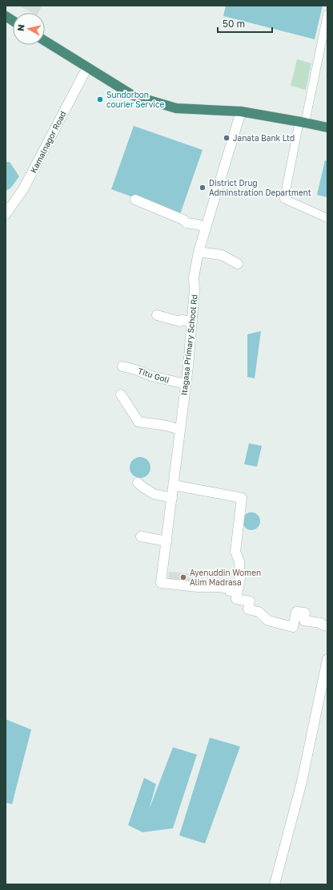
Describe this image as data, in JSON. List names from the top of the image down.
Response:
{
  "streets": {
    "street": ["Kamalnagor Road", "Itagasa Primary School Rd", "Titu Goli"]
  },
  "crossings": [
    ["Itagasa Primary School Rd", "Titu Goli"]
  ],
  "places": [
    "Sundorbon courier Service",
    "Janata Bank Ltd",
    "District Drug Adminstration Department",
    "Ayenuddin Women Alim Madrasa"
  ],
  "scale_bar": "50 m",
  "north": "left"
}
